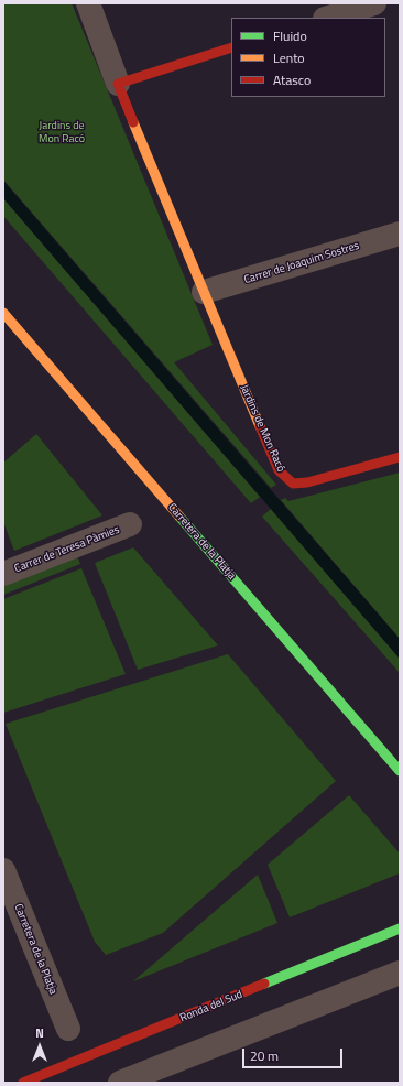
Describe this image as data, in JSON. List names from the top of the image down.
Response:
{
  "streets": {
    "street": [
      "Carrer de Joaquim Sostres",
      "Jardins de Mon Racó",
      "Carretera de la Platja",
      "Carrer de Teresa Pàmies",
      "Ronda del Sud"
    ]
  },
  "crossings": [
    ["Carrer de Joaquim Sostres", "Jardins de Mon Racó"]
  ],
  "parks": ["Jardins de Mon Racó"],
  "legend": ["Fluido", "Lento", "Atasco"],
  "scale_bar": "20 m",
  "north": "top"
}
